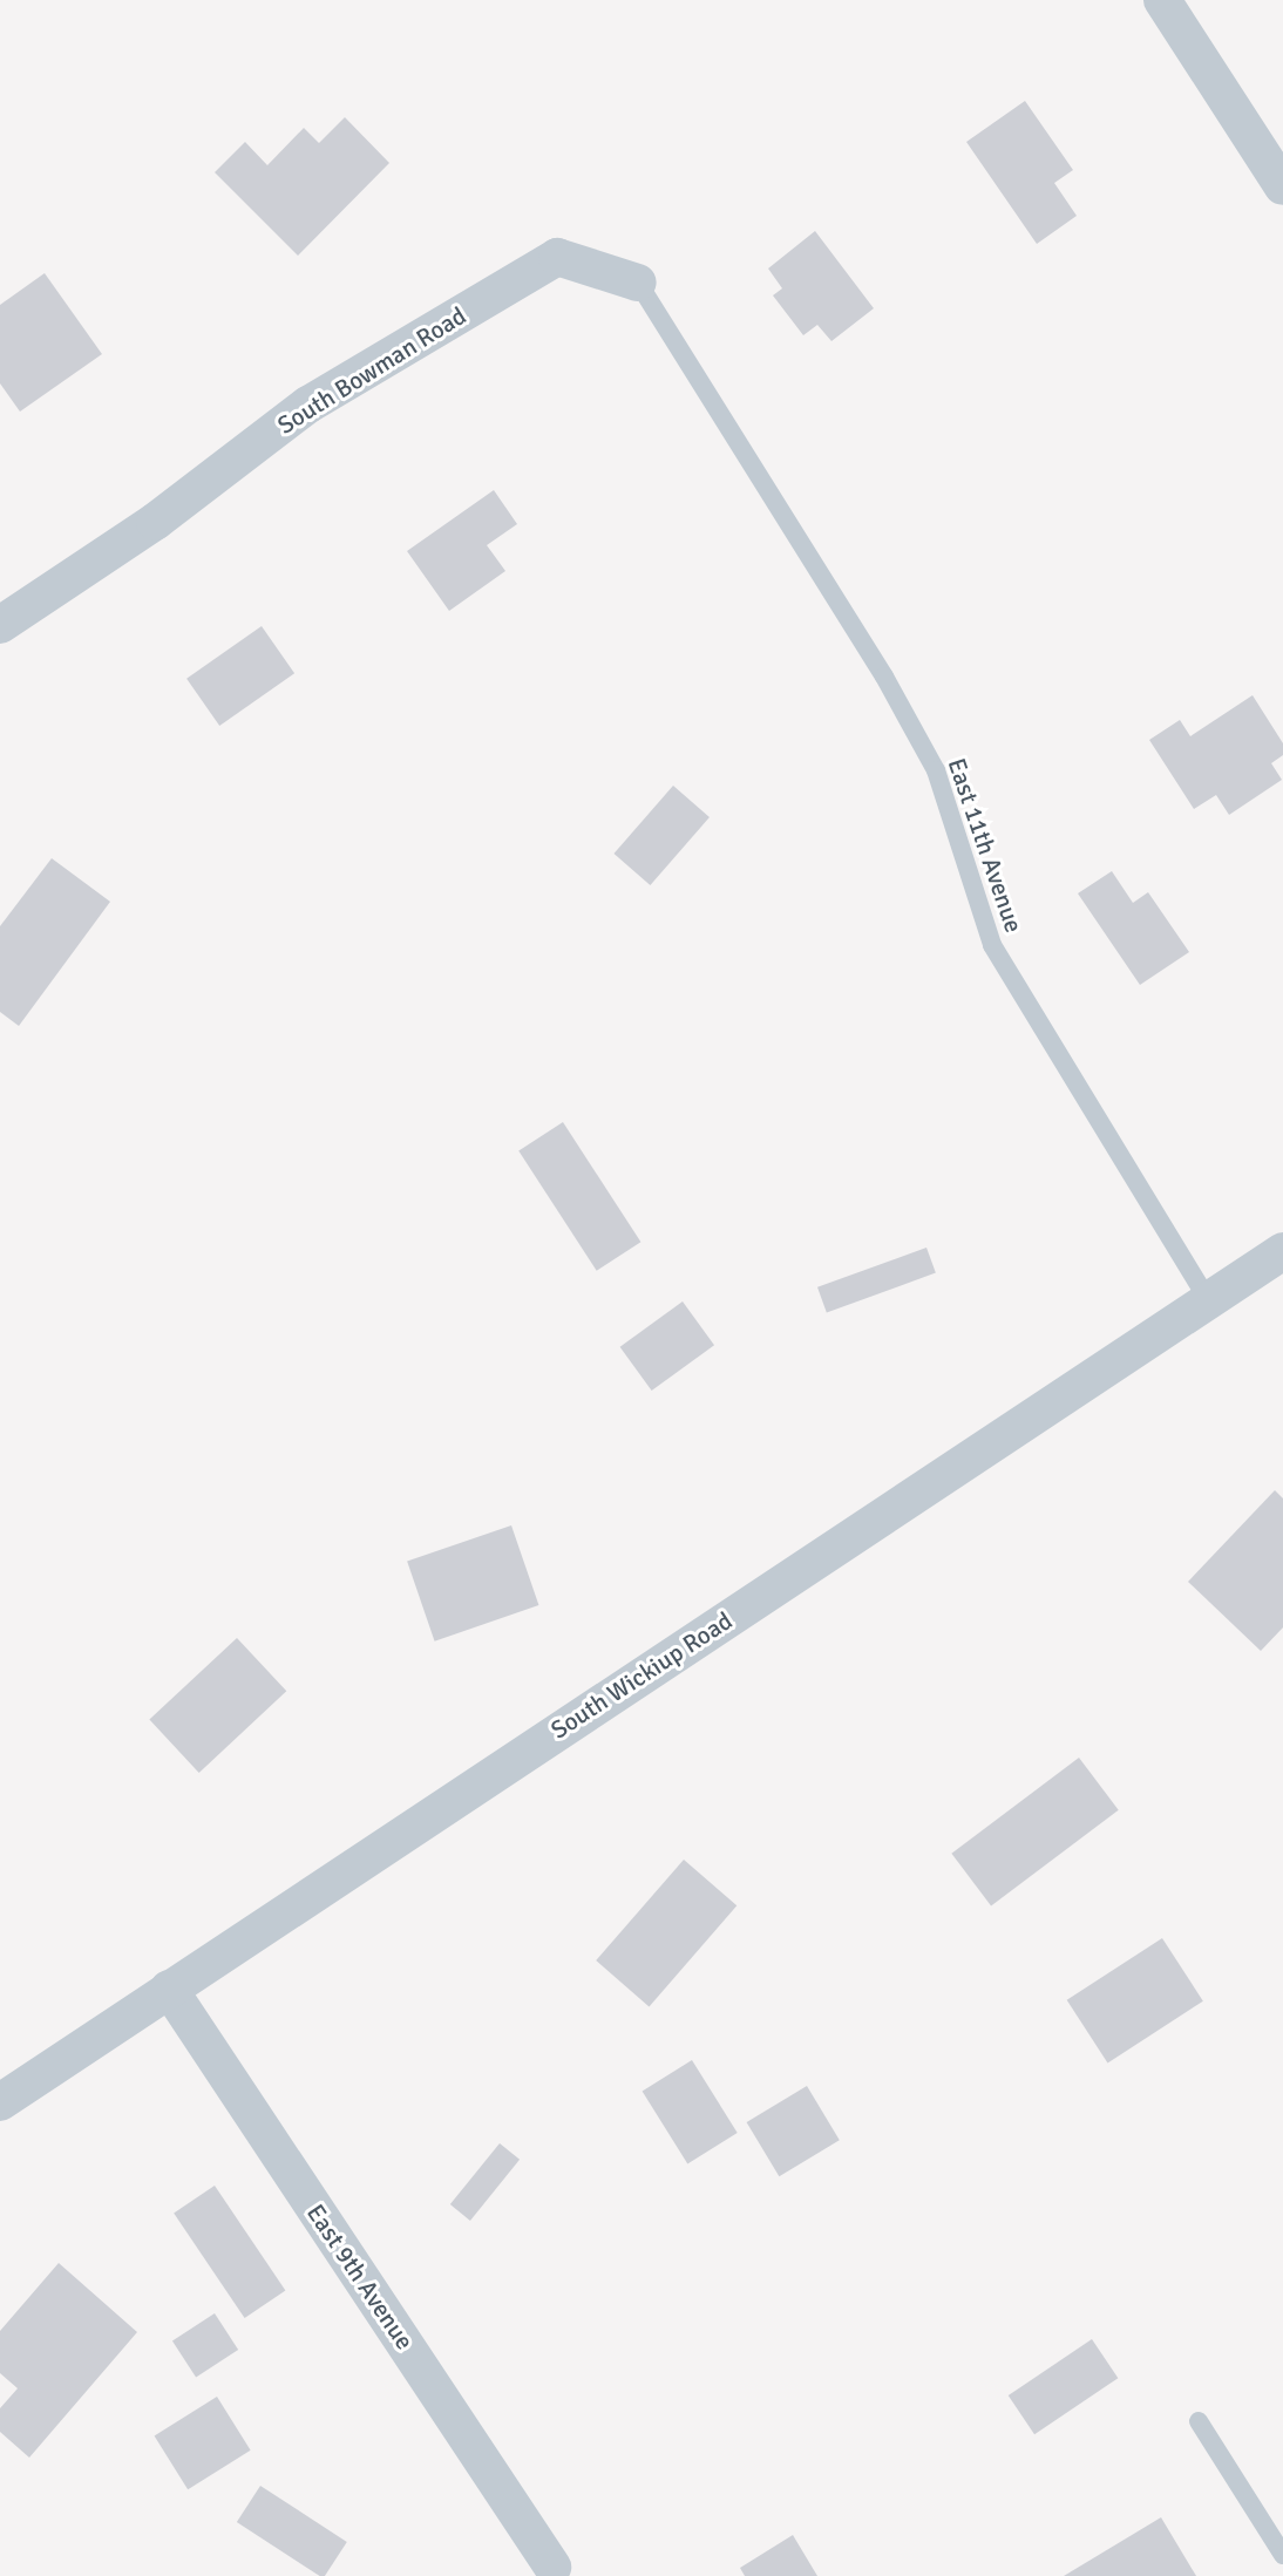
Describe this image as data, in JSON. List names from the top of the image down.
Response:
{
  "streets": {
    "street": ["South Bowman Road", "South Wickiup Road", "East 9th Avenue"],
    "lane": ["East 11th Avenue"]
  },
  "crossings": [
    ["South Bowman Road", "East 11th Avenue"],
    ["East 11th Avenue", "South Wickiup Road"],
    ["South Wickiup Road", "East 9th Avenue"]
  ]
}
